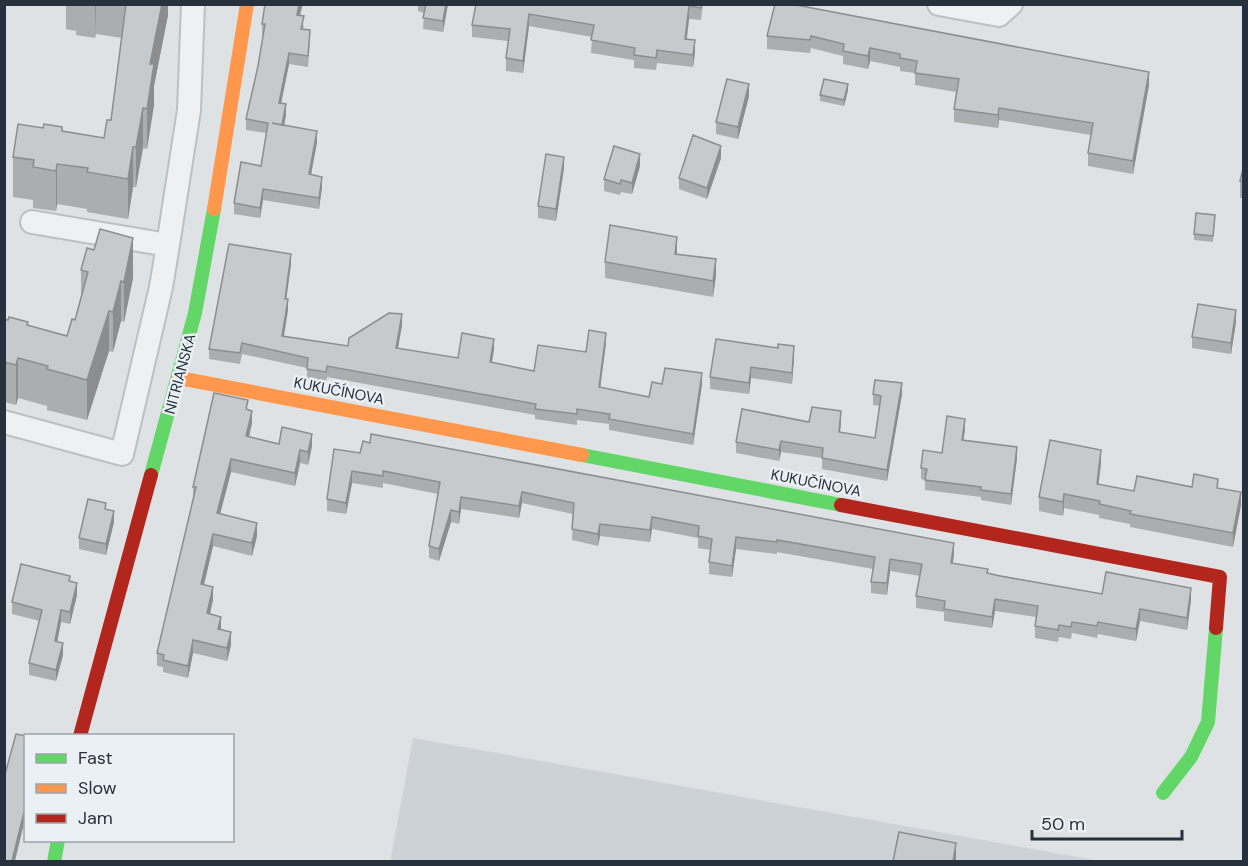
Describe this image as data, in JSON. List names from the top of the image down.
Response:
{
  "streets": {
    "street": ["NITRIANSKA", "KUKUČÍNOVA"]
  },
  "crossings": [
    ["NITRIANSKA", "KUKUČÍNOVA"]
  ],
  "legend": ["Fast", "Slow", "Jam"],
  "scale_bar": "50 m"
}
